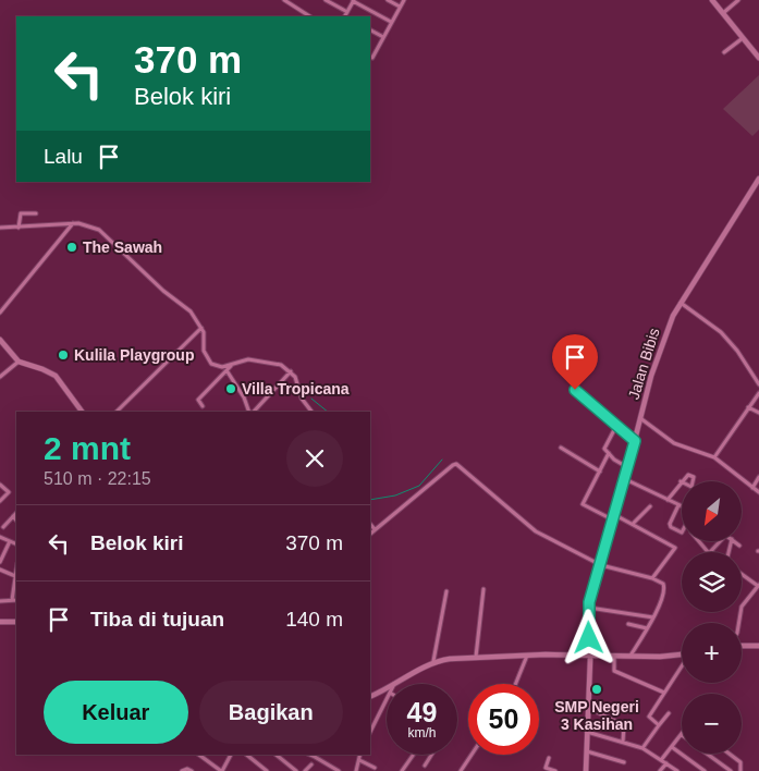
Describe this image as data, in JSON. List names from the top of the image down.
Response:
{
  "streets": {
    "main road": ["Jalan Bibis"]
  },
  "places": [
    "The Sawah",
    "Kulila Playgroup",
    "Villa Tropicana",
    "SMP Negeri 3 Kasihan"
  ],
  "north": "bottom left",
  "page": {
    "turn": ["370 m", "Belok kiri"],
    "then": "Lalu",
    "heading": ["2 mnt", "510 m · 22:15"],
    "map_buttons": ["+", "−"],
    "list": [
      {
        "name": "Belok kiri",
        "value": "370 m"
      },
      {
        "name": "Tiba di tujuan",
        "value": "140 m"
      }
    ],
    "buttons": ["Keluar", "Bagikan"],
    "speed": "49 km/h",
    "limit": "50"
  }
}
